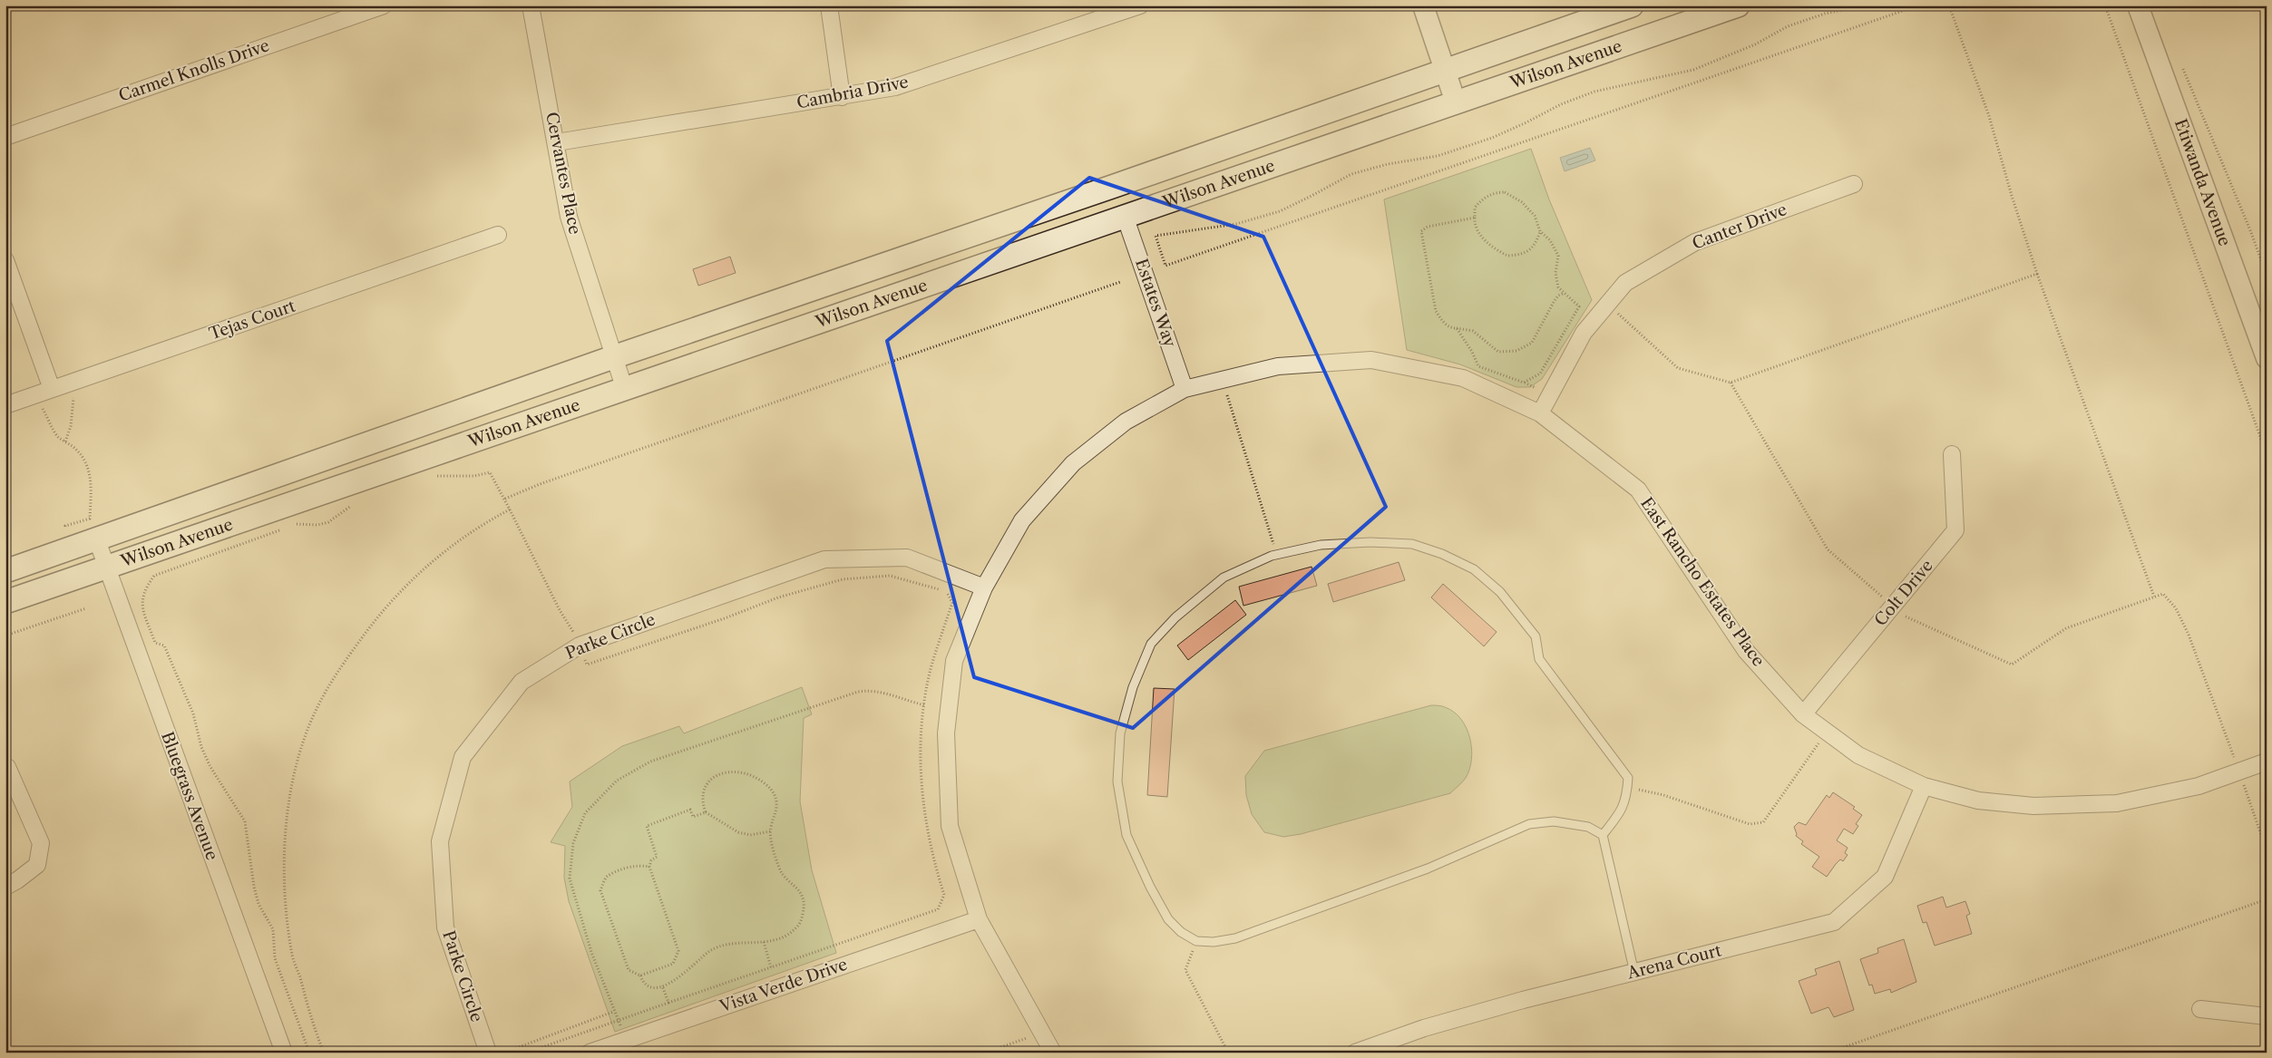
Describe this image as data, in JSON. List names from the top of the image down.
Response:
{
  "streets": {
    "main road": ["Wilson Avenue"],
    "street": [
      "Carmel Knolls Drive",
      "Cambria Drive",
      "Cervantes Place",
      "Etiwanda Avenue",
      "Canter Drive",
      "Estates Way",
      "Tejas Court",
      "East Rancho Estates Place",
      "Colt Drive",
      "Parke Circle",
      "Bluegrass Avenue",
      "Arena Court",
      "Vista Verde Drive"
    ]
  },
  "crossings": [
    ["Wilson Avenue", "Cervantes Place"],
    ["Wilson Avenue", "Estates Way"],
    ["Wilson Avenue", "Bluegrass Avenue"],
    ["Cambria Drive", "Cervantes Place"],
    ["Canter Drive", "East Rancho Estates Place"],
    ["Estates Way", "East Rancho Estates Place"],
    ["East Rancho Estates Place", "Colt Drive"],
    ["East Rancho Estates Place", "Parke Circle"],
    ["East Rancho Estates Place", "Arena Court"],
    ["East Rancho Estates Place", "Vista Verde Drive"]
  ]
}
